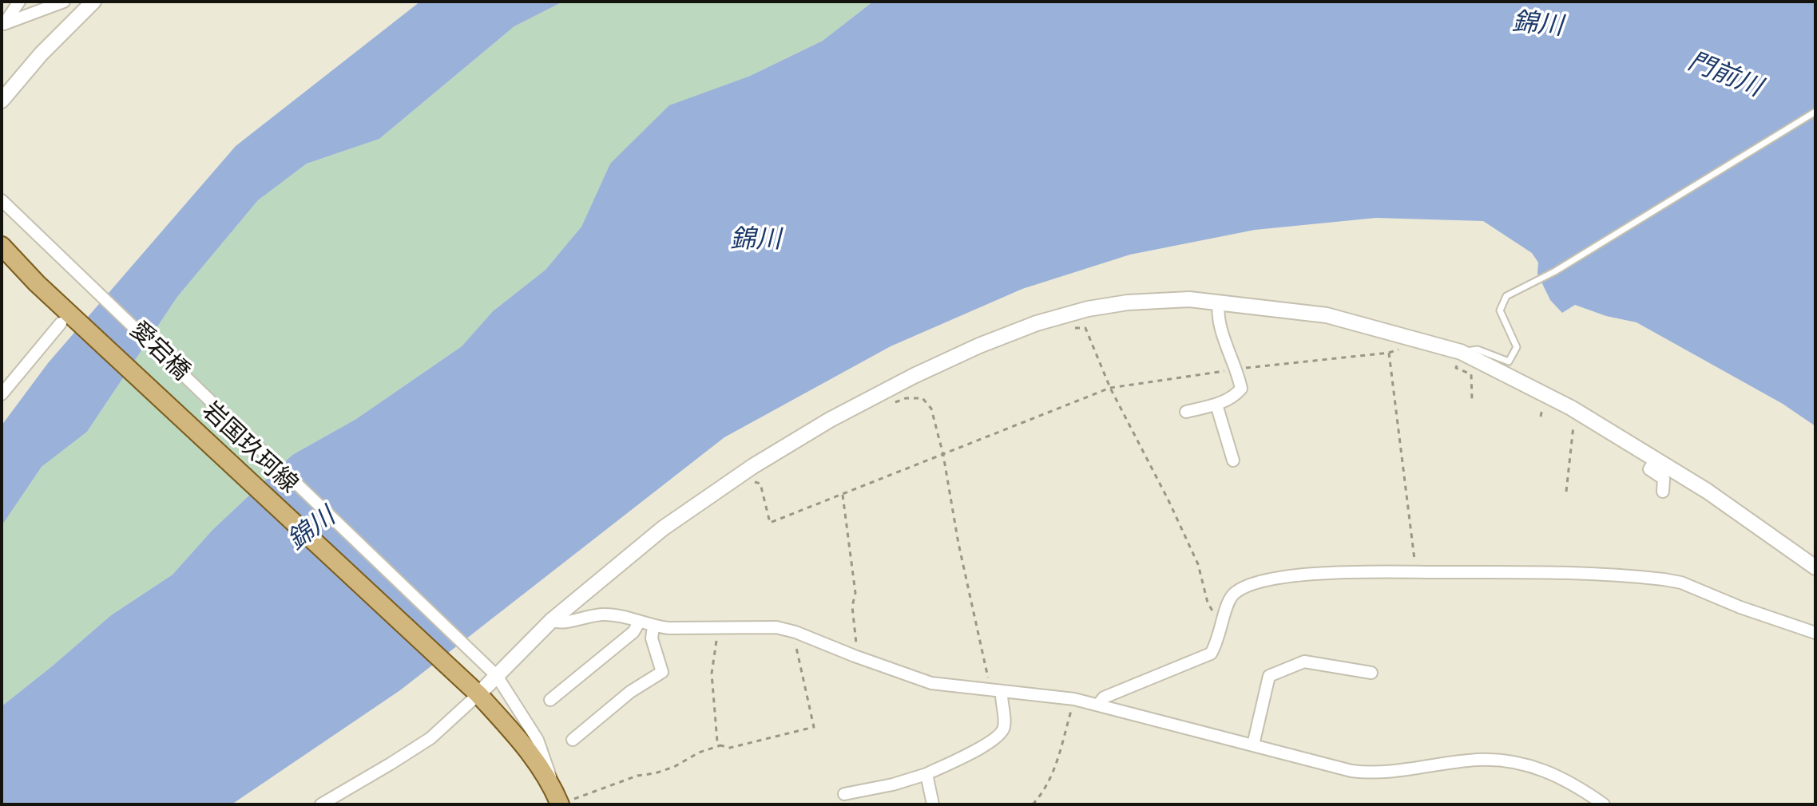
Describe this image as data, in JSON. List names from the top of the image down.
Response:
{
  "streets": {
    "main road": ["岩国玖珂線"],
    "street": ["愛宕橋"]
  },
  "crossings": [
    ["愛宕橋", "岩国玖珂線"]
  ],
  "water": ["錦川", "門前川"]
}
